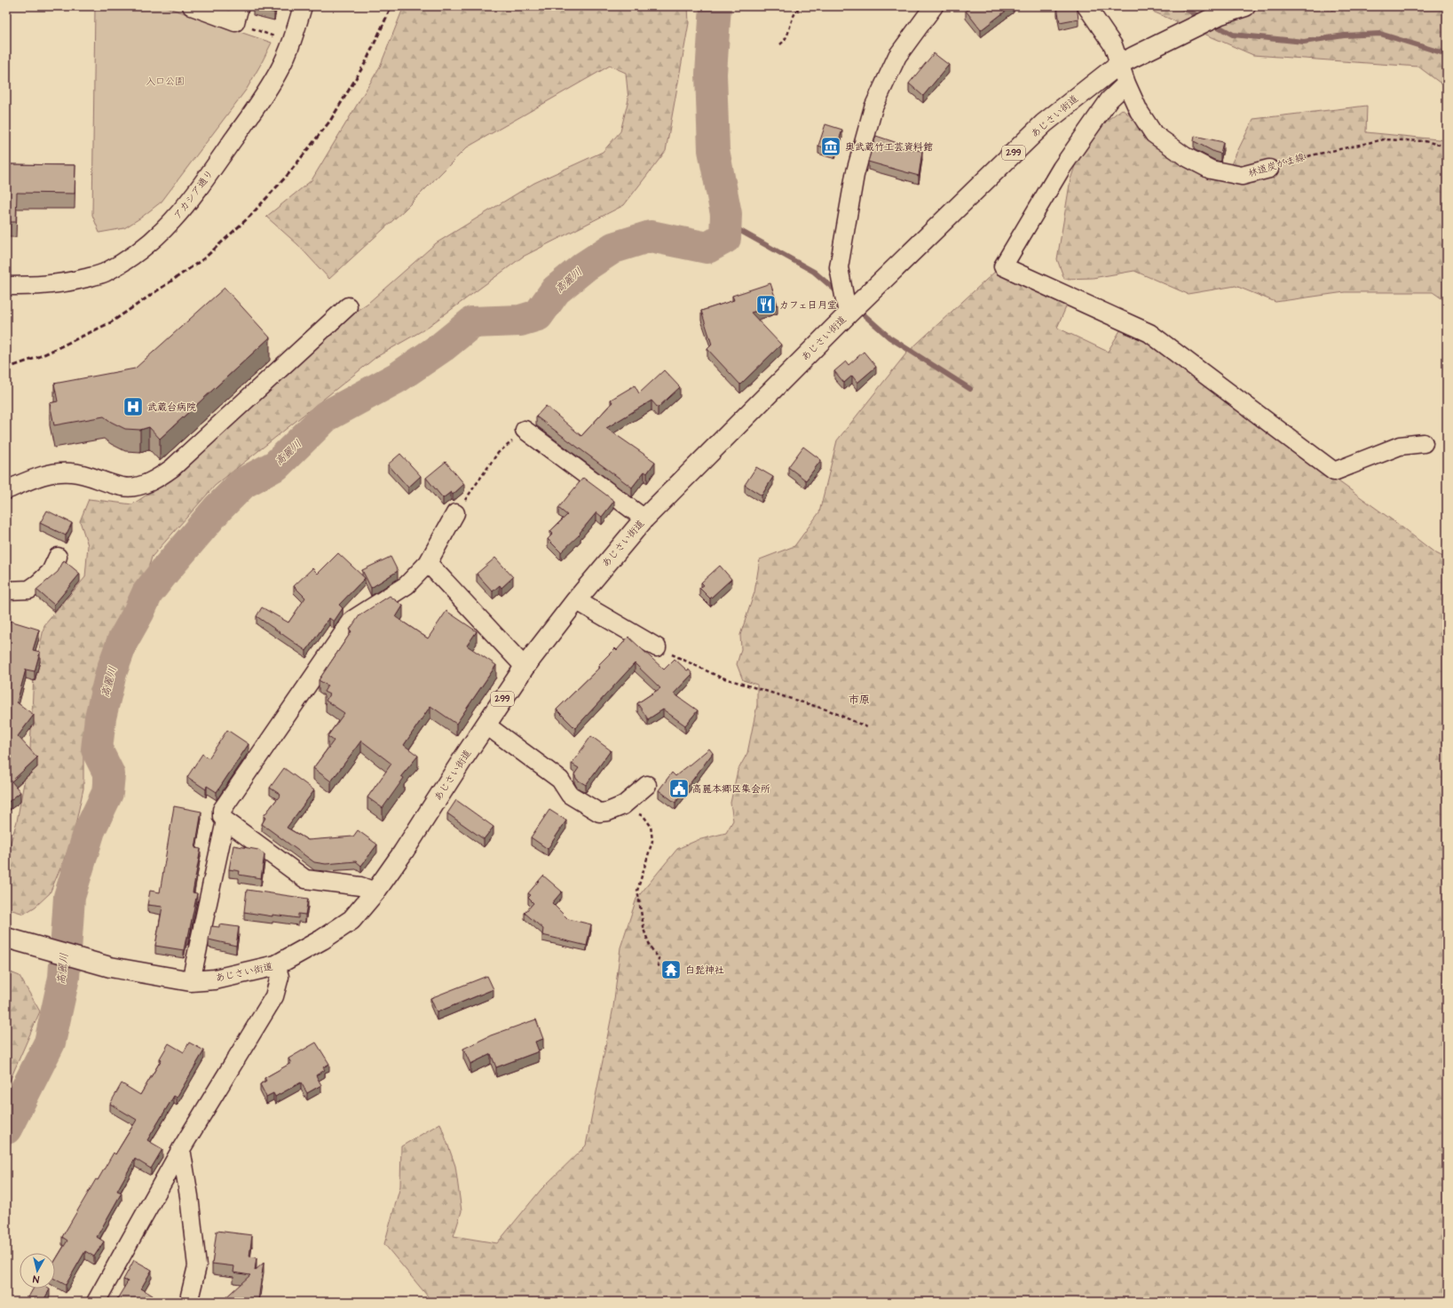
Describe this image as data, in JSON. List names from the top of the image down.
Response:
{
  "streets": {
    "highway": ["あじさい街道", "299"],
    "street": ["林道炭がま線", "アカシア通り"]
  },
  "crossings": [
    ["あじさい街道", "林道炭がま線"]
  ],
  "districts": ["市原"],
  "water": ["高麗川"],
  "parks": ["入口公園"],
  "places": {
    "museum": ["奥武蔵竹工芸資料館"],
    "restaurant": ["カフェ日月堂"],
    "hospital": ["武蔵台病院"],
    "public building": ["高麗本郷区集会所"],
    "temple": ["白髭神社"]
  },
  "north": "bottom"
}
